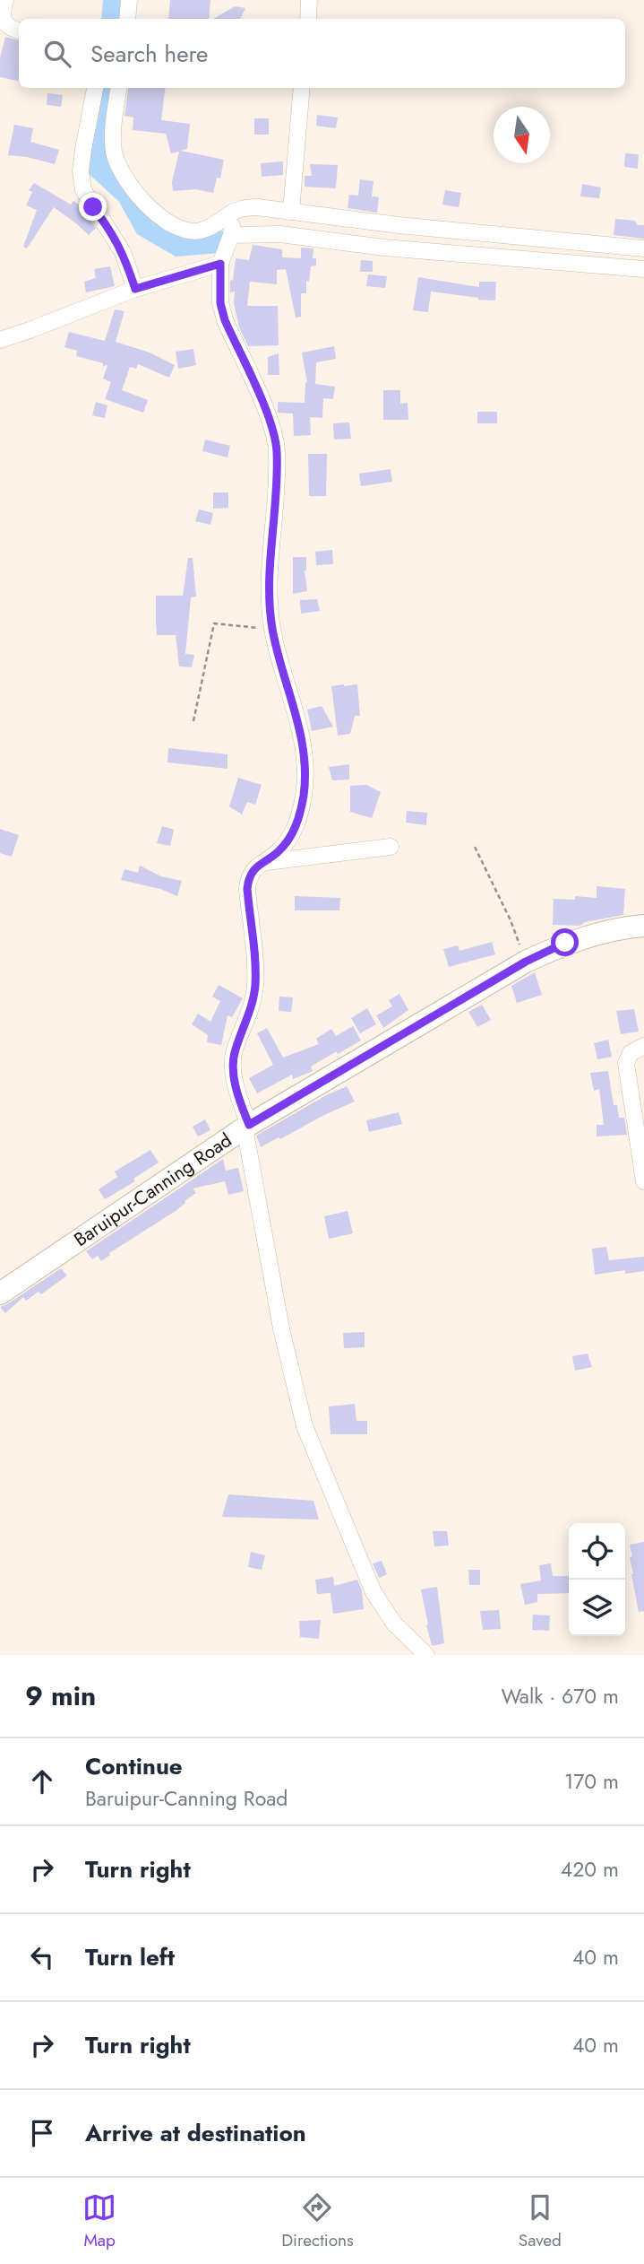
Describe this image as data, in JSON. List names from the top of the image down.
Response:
{
  "streets": {
    "main road": ["Baruipur-Canning Road"]
  },
  "north": "bottom",
  "page": {
    "search": "Search here",
    "heading": ["9 min", "Walk · 670 m"],
    "list": [
      ["Continue", "Baruipur-Canning Road", "170 m"],
      ["Turn right", "420 m"],
      ["Turn left", "40 m"],
      ["Turn right", "40 m"],
      "Arrive at destination"
    ],
    "nav": ["Map", "Directions", "Saved"]
  }
}
